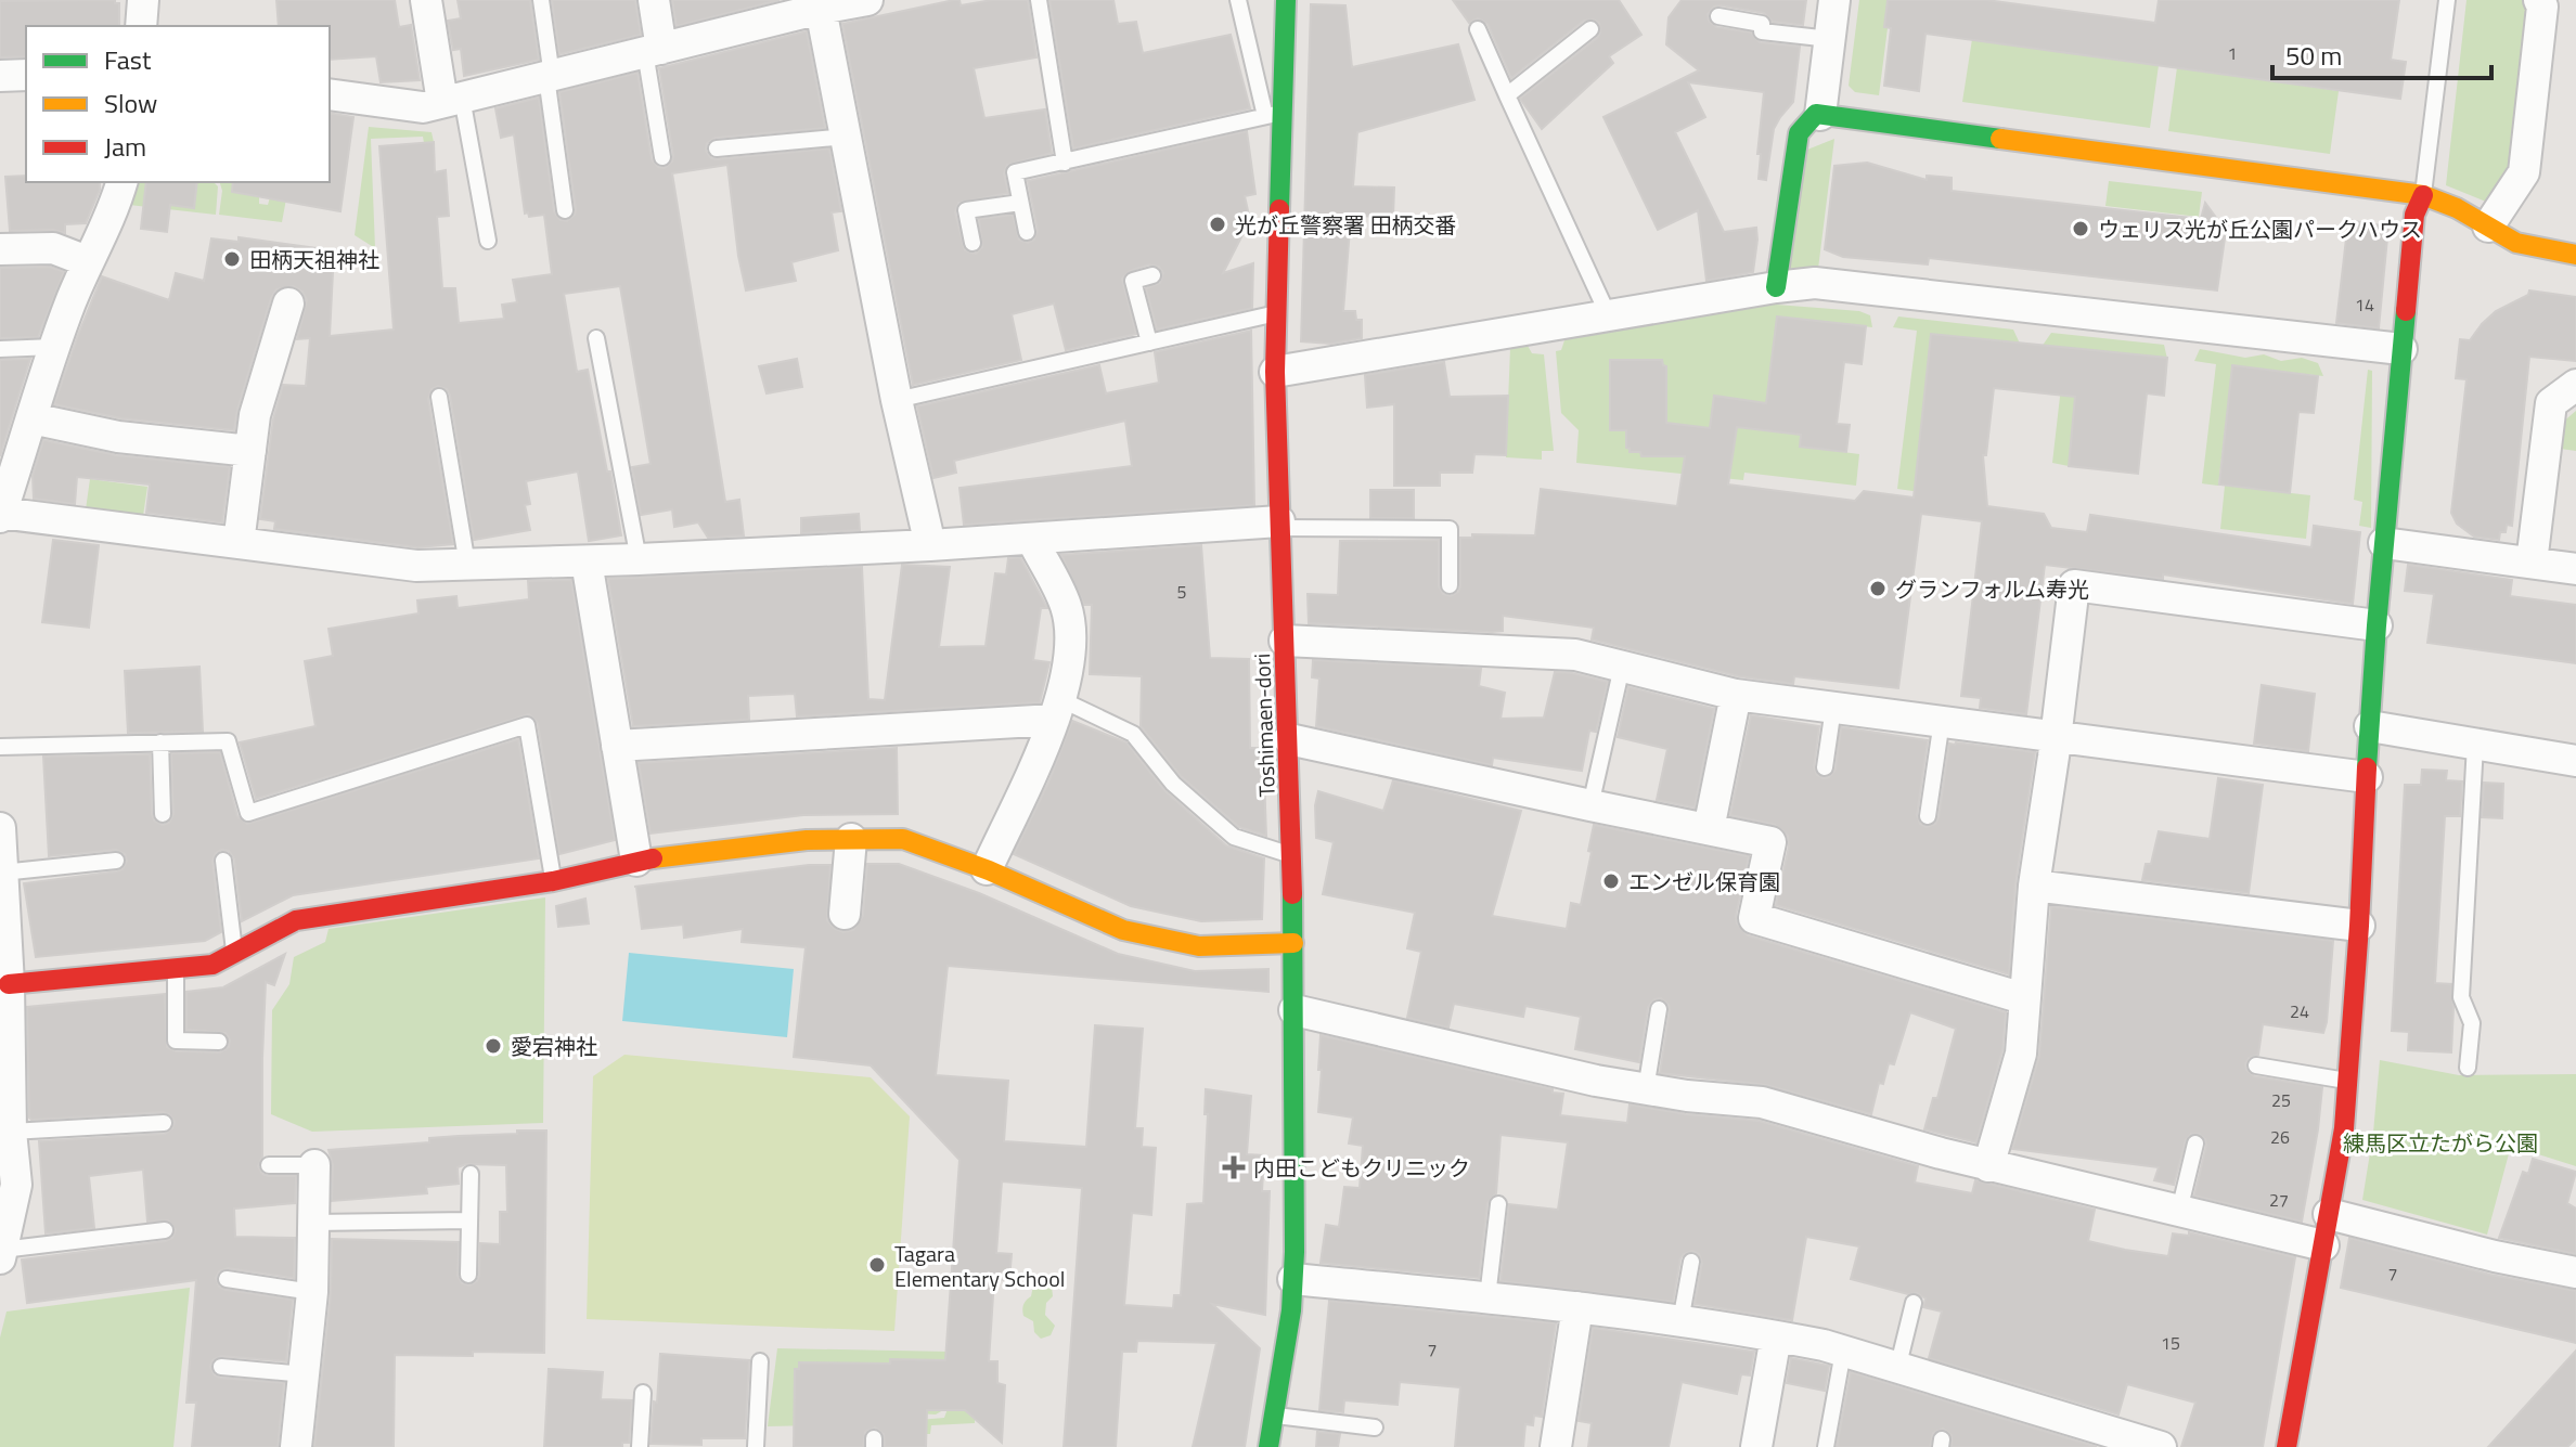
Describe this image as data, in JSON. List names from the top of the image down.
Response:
{
  "streets": {
    "street": ["Toshimaen-dori"]
  },
  "parks": ["練馬区立たがら公園"],
  "places": {
    "other": [
      "光が丘警察署 田柄交番",
      "ウェリス光が丘公園パークハウス",
      "田柄天祖神社",
      "グランフォルム寿光",
      "エンゼル保育園",
      "愛宕神社",
      "Tagara Elementary School"
    ],
    "health": ["内田こどもクリニック"]
  },
  "house_numbers": [
    "1",
    "14",
    "5",
    "24",
    "25",
    "26",
    "27",
    "7",
    "15",
    "7"
  ],
  "legend": ["Fast", "Slow", "Jam"],
  "scale_bar": "50 m"
}
